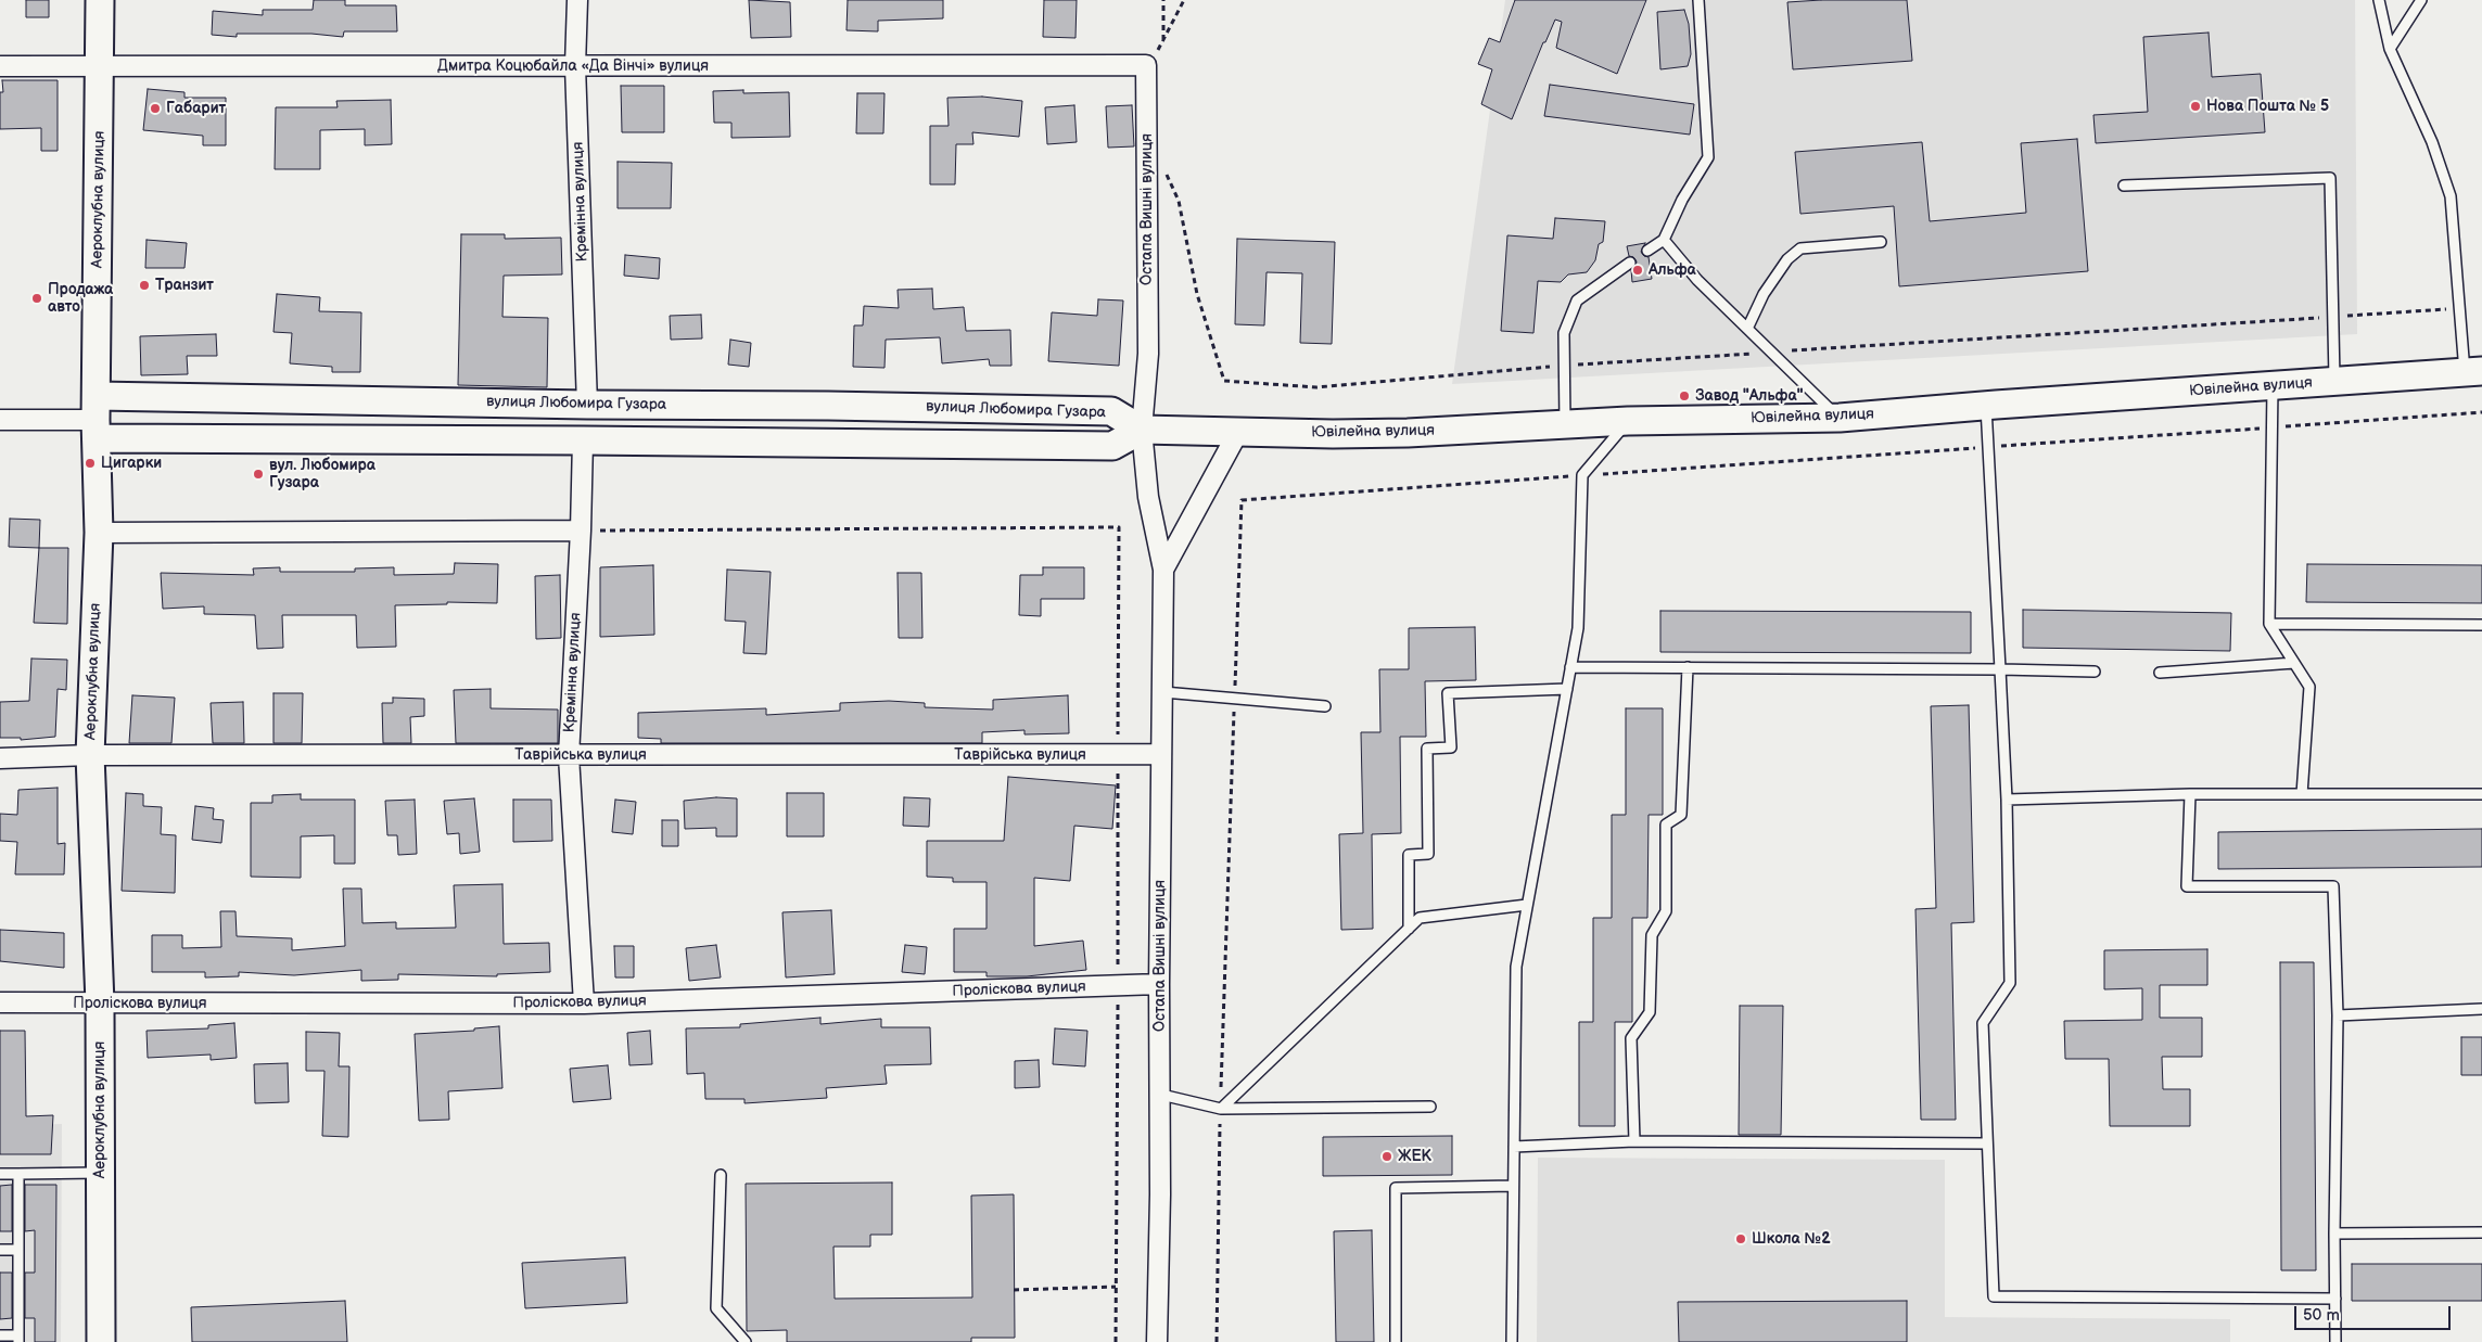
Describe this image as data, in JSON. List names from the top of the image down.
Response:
{
  "streets": {
    "street": [
      "Дмитра Коцюбайла «Да Вінчі» вулиця",
      "Аероклубна вулиця",
      "Кремінна вулиця",
      "Остапа Вишні вулиця",
      "Ювілейна вулиця",
      "вулиця Любомира Гузара",
      "Таврійська вулиця",
      "Проліскова вулиця"
    ]
  },
  "crossings": [
    ["Дмитра Коцюбайла «Да Вінчі» вулиця", "Аероклубна вулиця"],
    ["Дмитра Коцюбайла «Да Вінчі» вулиця", "Кремінна вулиця"],
    ["Дмитра Коцюбайла «Да Вінчі» вулиця", "Остапа Вишні вулиця"],
    ["Аероклубна вулиця", "вулиця Любомира Гузара"],
    ["Аероклубна вулиця", "Таврійська вулиця"],
    ["Аероклубна вулиця", "Проліскова вулиця"],
    ["Кремінна вулиця", "вулиця Любомира Гузара"],
    ["Кремінна вулиця", "Таврійська вулиця"],
    ["Кремінна вулиця", "Проліскова вулиця"],
    ["Остапа Вишні вулиця", "Ювілейна вулиця"],
    ["Остапа Вишні вулиця", "вулиця Любомира Гузара"],
    ["Остапа Вишні вулиця", "Таврійська вулиця"],
    ["Остапа Вишні вулиця", "Проліскова вулиця"],
    ["Ювілейна вулиця", "вулиця Любомира Гузара"]
  ],
  "places": [
    "Нова Пошта № 5",
    "Габарит",
    "Альфа",
    "Транзит",
    "Продажа авто",
    "Завод \"Альфа\"",
    "Цигарки",
    "вул. Любомира Гузара",
    "ЖЕК",
    "Школа №2"
  ],
  "scale_bar": "50 m"
}
